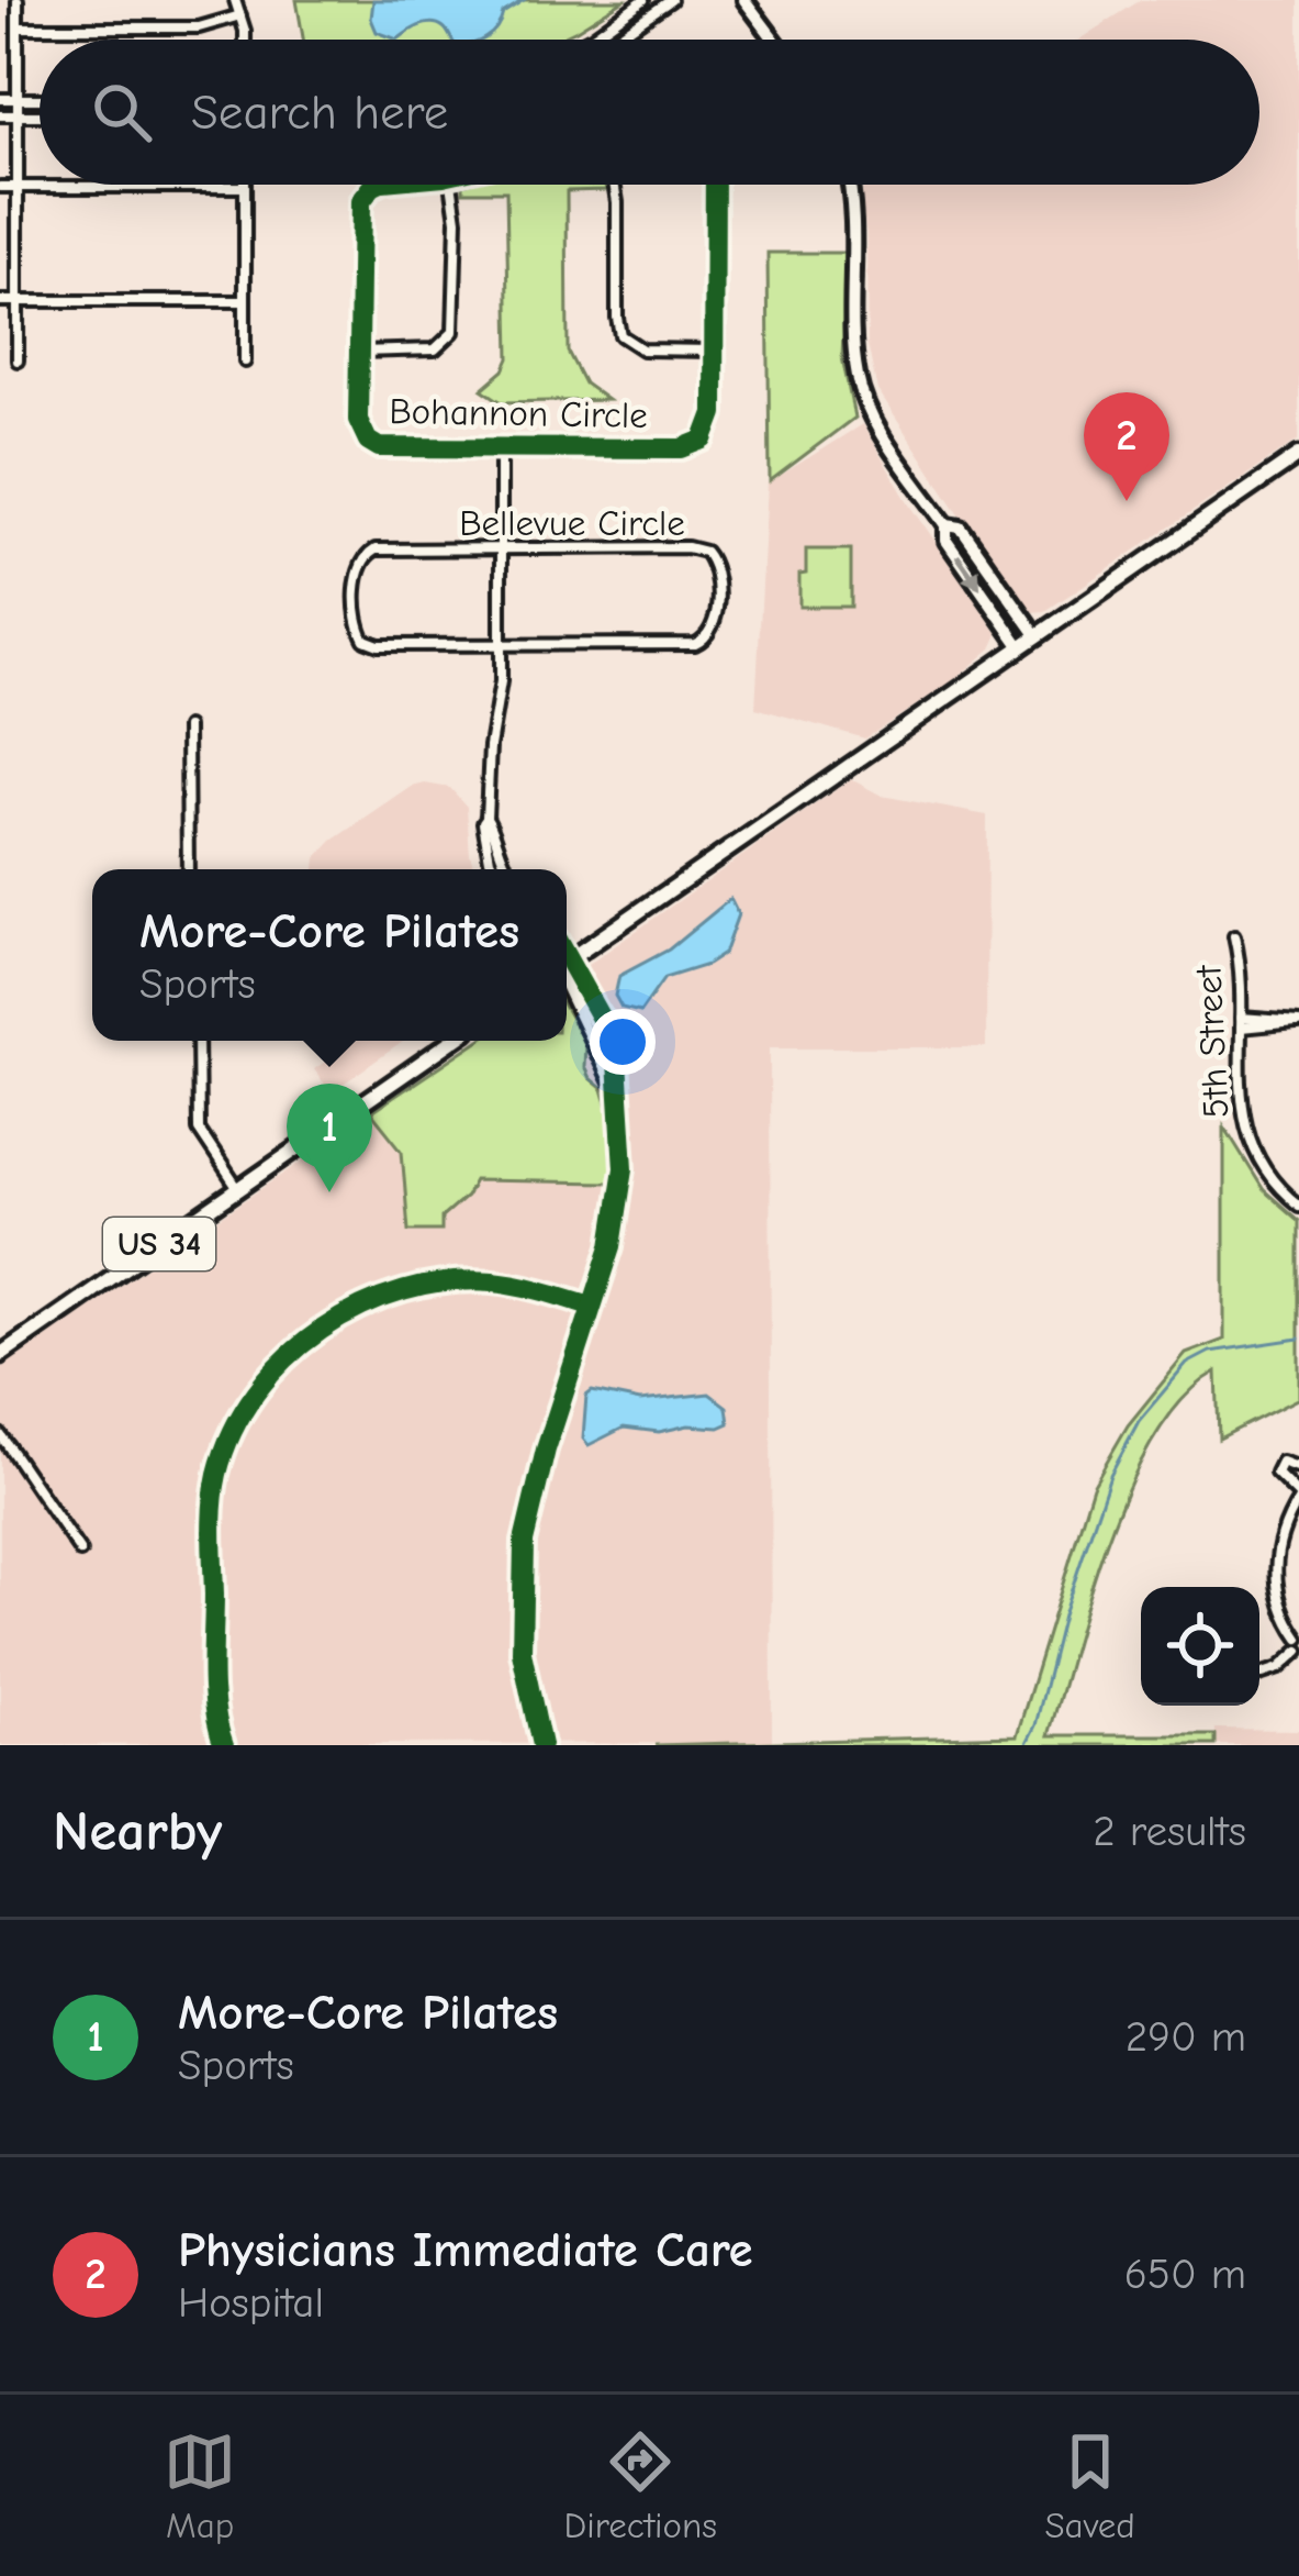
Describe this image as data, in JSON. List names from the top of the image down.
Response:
{
  "streets": {
    "main road": ["US 34"],
    "street": ["Bohannon Circle", "Bellevue Circle", "5th Street"]
  },
  "page": {
    "search": "Search here",
    "pins": ["2", "1"],
    "popup": ["More-Core Pilates", "Sports"],
    "heading": ["Nearby", "2 results"],
    "list": [
      {
        "mark": "1",
        "name": "More-Core Pilates",
        "note": "Sports",
        "value": "290 m"
      },
      {
        "mark": "2",
        "name": "Physicians Immediate Care",
        "note": "Hospital",
        "value": "650 m"
      }
    ],
    "nav": ["Map", "Directions", "Saved"]
  }
}
